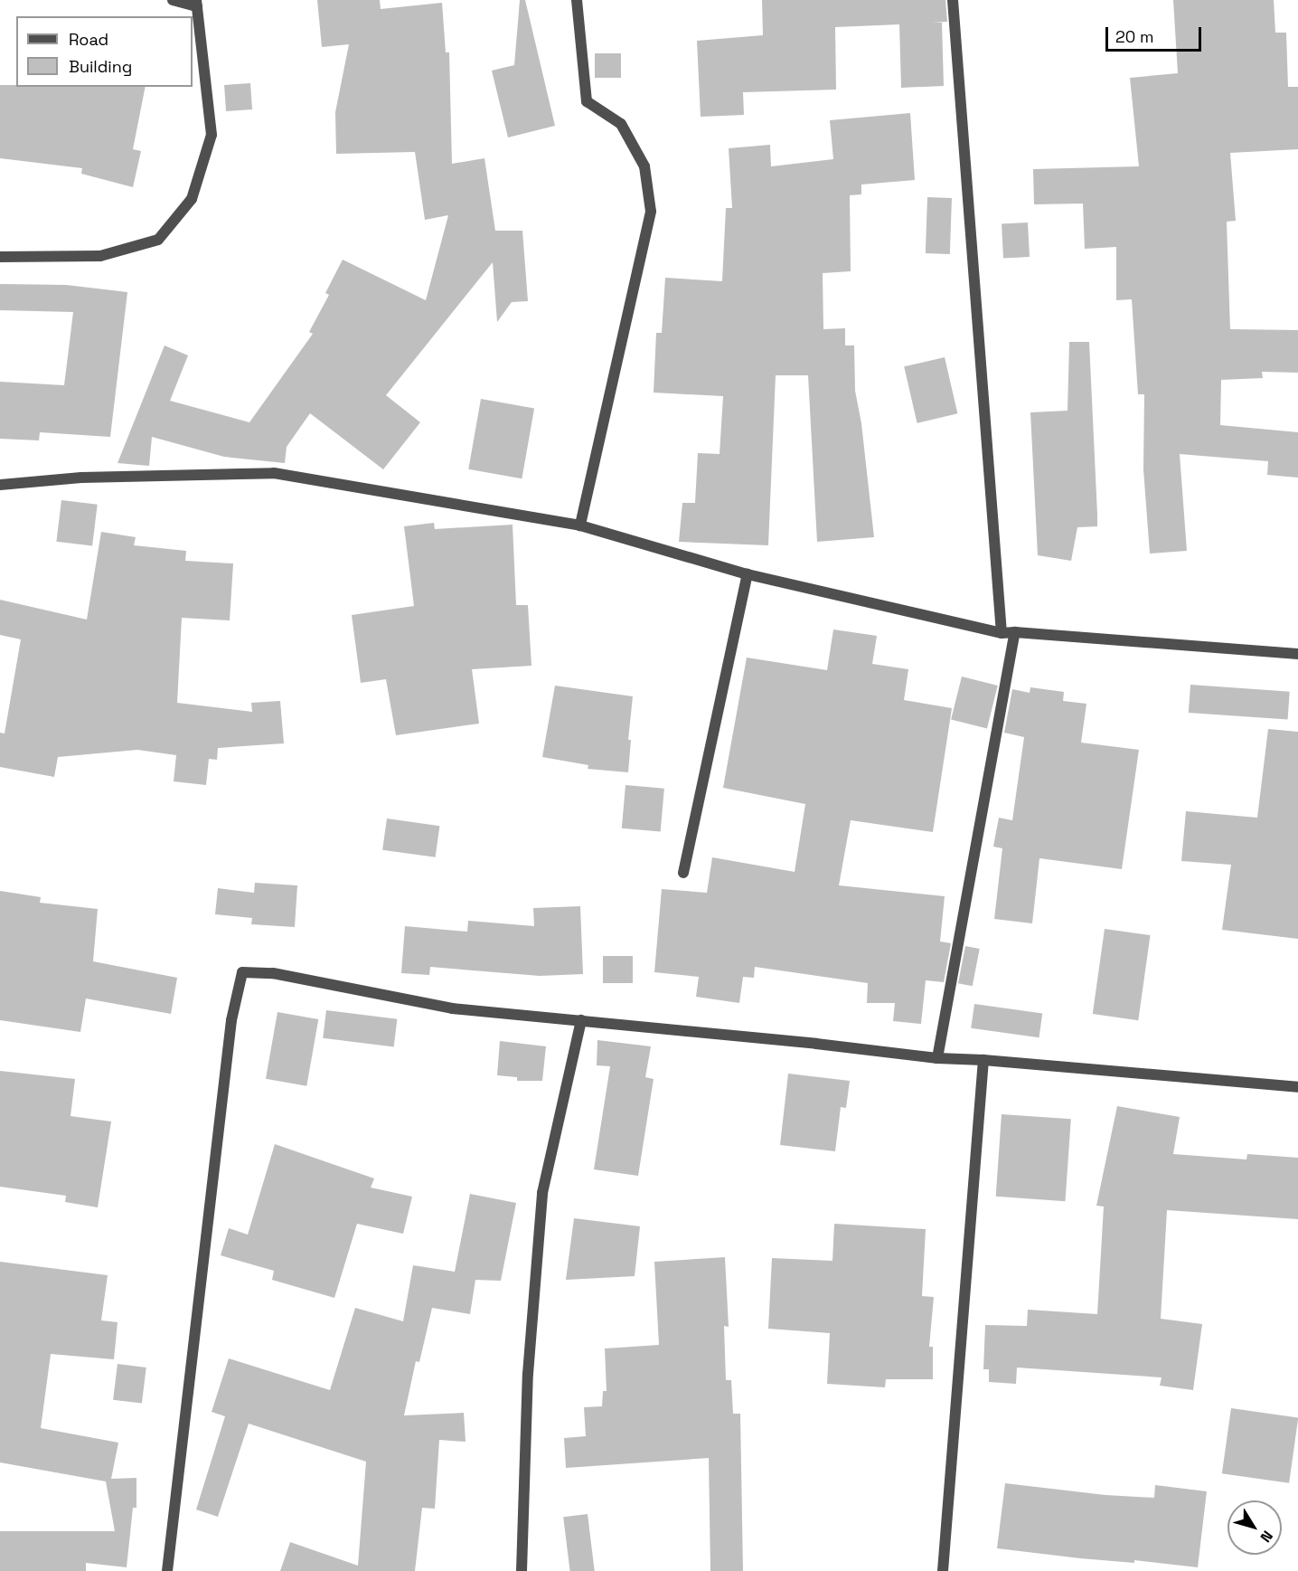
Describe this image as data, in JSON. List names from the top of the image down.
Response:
{
  "legend": ["Road", "Building"],
  "scale_bar": "20 m",
  "north": "bottom right"
}
